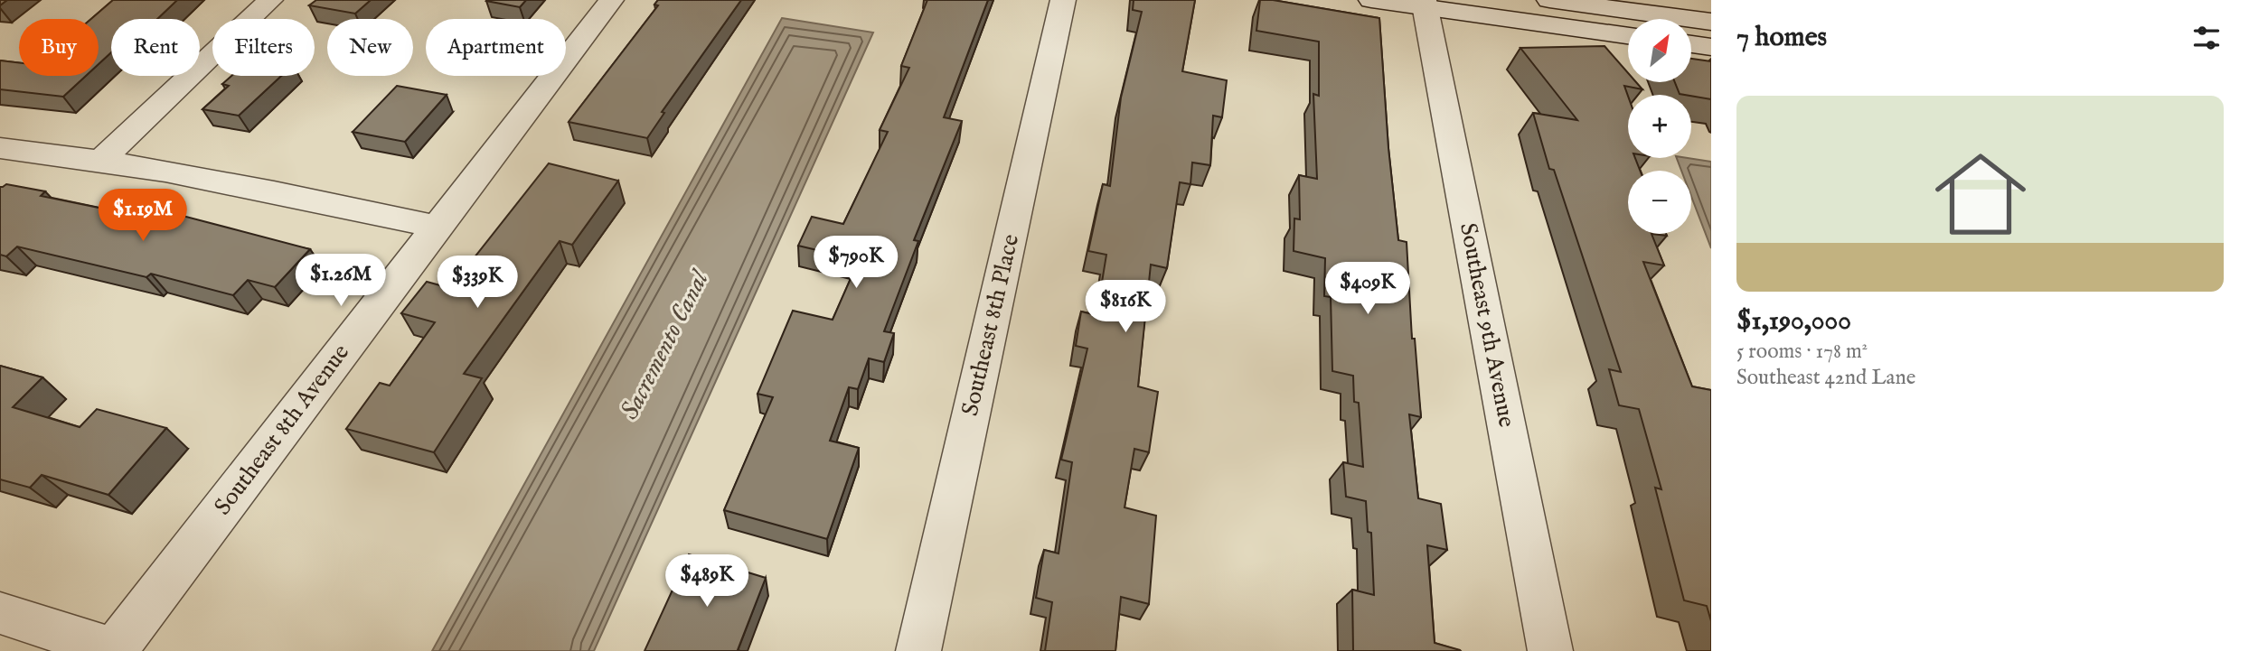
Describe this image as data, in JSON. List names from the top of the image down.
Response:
{
  "streets": {
    "street": ["Southeast 8th Place", "Southeast 9th Avenue", "Southeast 8th Avenue"]
  },
  "water": ["Sacremento Canal"],
  "north": "top right",
  "page": {
    "heading": "7 homes",
    "map_buttons": ["+", "−"],
    "chip": [
      "Buy",
      "Rent",
      "Filters",
      "New",
      "Apartment"
    ],
    "list": [
      {
        "name": "$1,190,000",
        "note": "5 rooms · 178 m² · Southeast 42nd Lane"
      }
    ],
    "price": [
      "$1.19M",
      "$790K",
      "$1.26M",
      "$339K",
      "$409K",
      "$816K",
      "$489K"
    ]
  }
}
